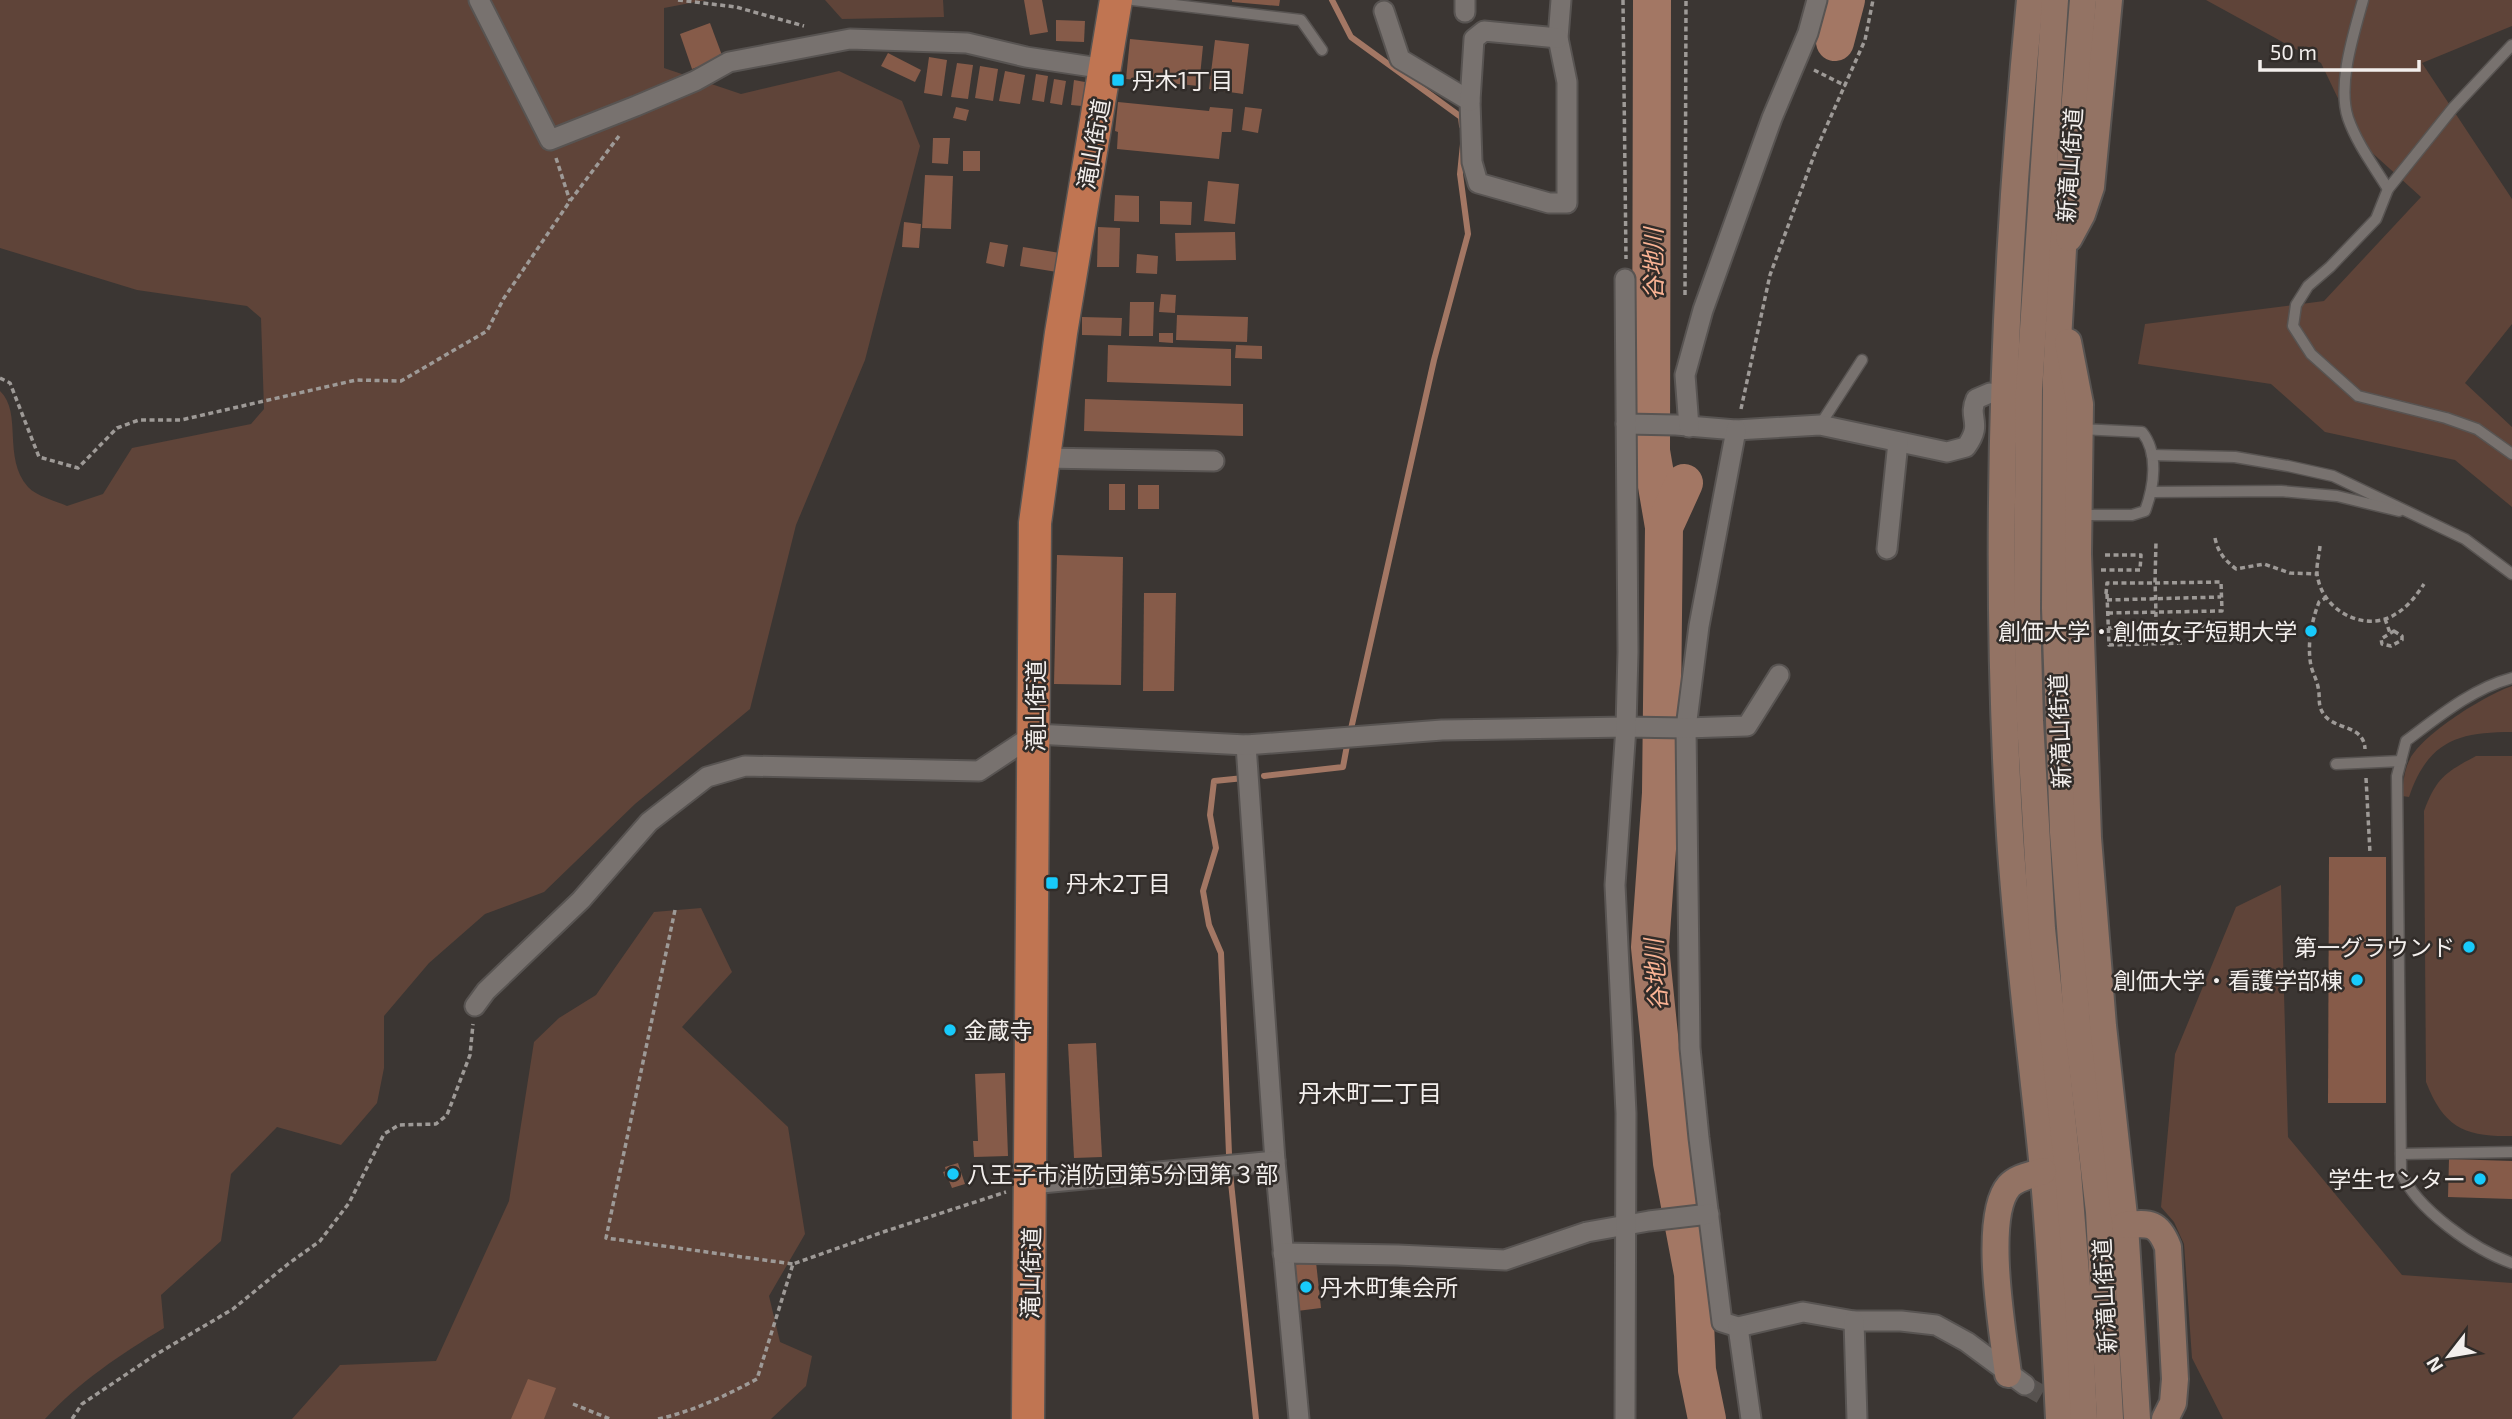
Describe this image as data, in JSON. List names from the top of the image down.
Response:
{
  "streets": {
    "highway": ["滝山街道"],
    "main road": ["新滝山街道"]
  },
  "districts": ["丹木町二丁目"],
  "water": ["谷地川"],
  "places": {
    "transit": ["丹木1丁目", "丹木2丁目"],
    "other": [
      "創価大学・創価女子短期大学",
      "第一グラウンド",
      "創価大学・看護学部棟",
      "金蔵寺",
      "八王子市消防団第5分団第３部",
      "学生センター",
      "丹木町集会所"
    ]
  },
  "scale_bar": "50 m",
  "north": "bottom left"
}
